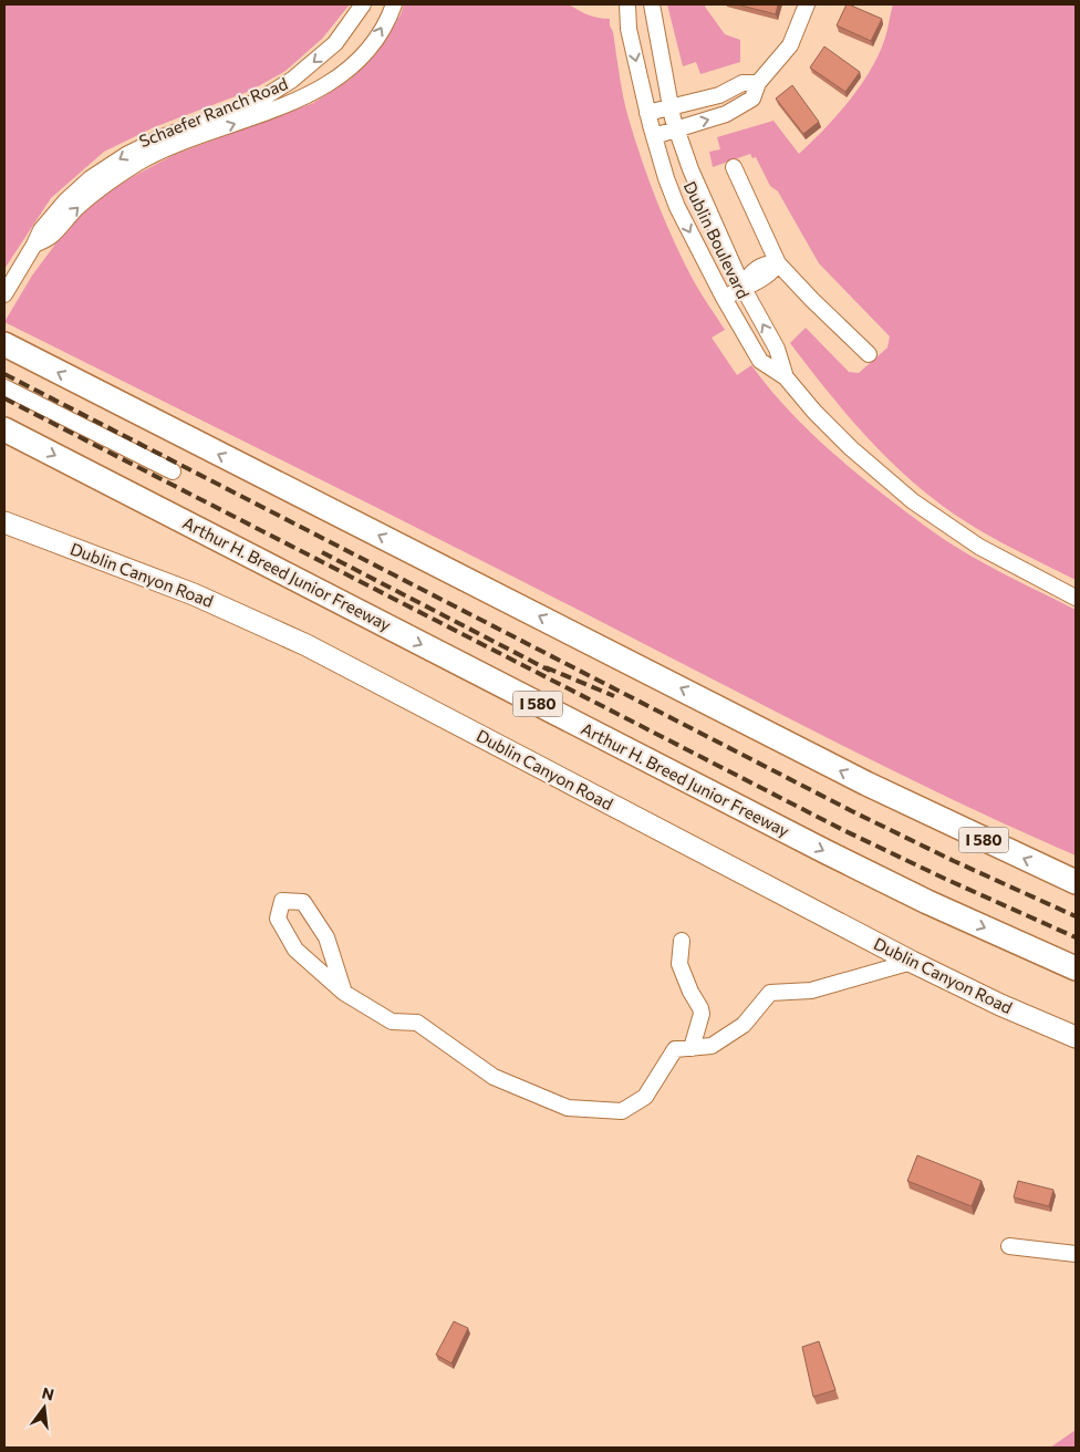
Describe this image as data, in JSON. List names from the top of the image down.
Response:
{
  "streets": {
    "highway": ["Arthur H. Breed Junior Freeway", "I 580"],
    "main road": ["Dublin Canyon Road"],
    "street": ["Schaefer Ranch Road", "Dublin Boulevard"]
  },
  "north": "top"
}
